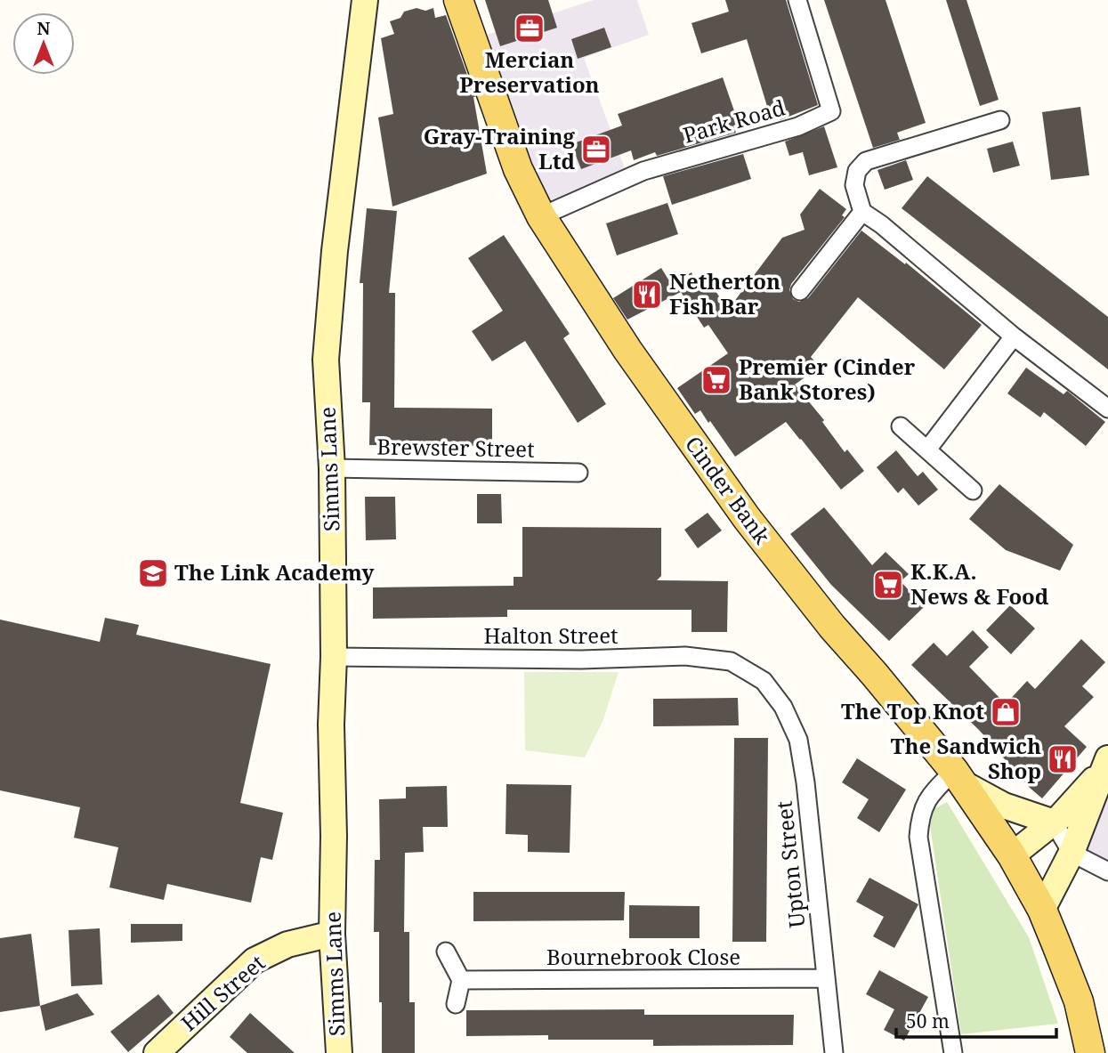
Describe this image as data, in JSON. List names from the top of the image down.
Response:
{
  "streets": {
    "main road": ["Cinder Bank"],
    "street": [
      "Park Road",
      "Brewster Street",
      "Simms Lane",
      "Halton Street",
      "Upton Street",
      "Bournebrook Close",
      "Hill Street"
    ]
  },
  "crossings": [
    ["Park Road", "Cinder Bank"],
    ["Brewster Street", "Simms Lane"],
    ["Simms Lane", "Halton Street"],
    ["Simms Lane", "Hill Street"],
    ["Halton Street", "Upton Street"],
    ["Upton Street", "Bournebrook Close"]
  ],
  "places": {
    "office": ["Mercian Preservation", "Gray-Training Ltd"],
    "restaurant": ["Netherton Fish Bar", "The Sandwich Shop"],
    "supermarket": ["Premier (Cinder Bank Stores)", "K.K.A. News & Food"],
    "school or university": ["The Link Academy"],
    "shop": ["The Top Knot"]
  },
  "scale_bar": "50 m",
  "north": "top"
}
